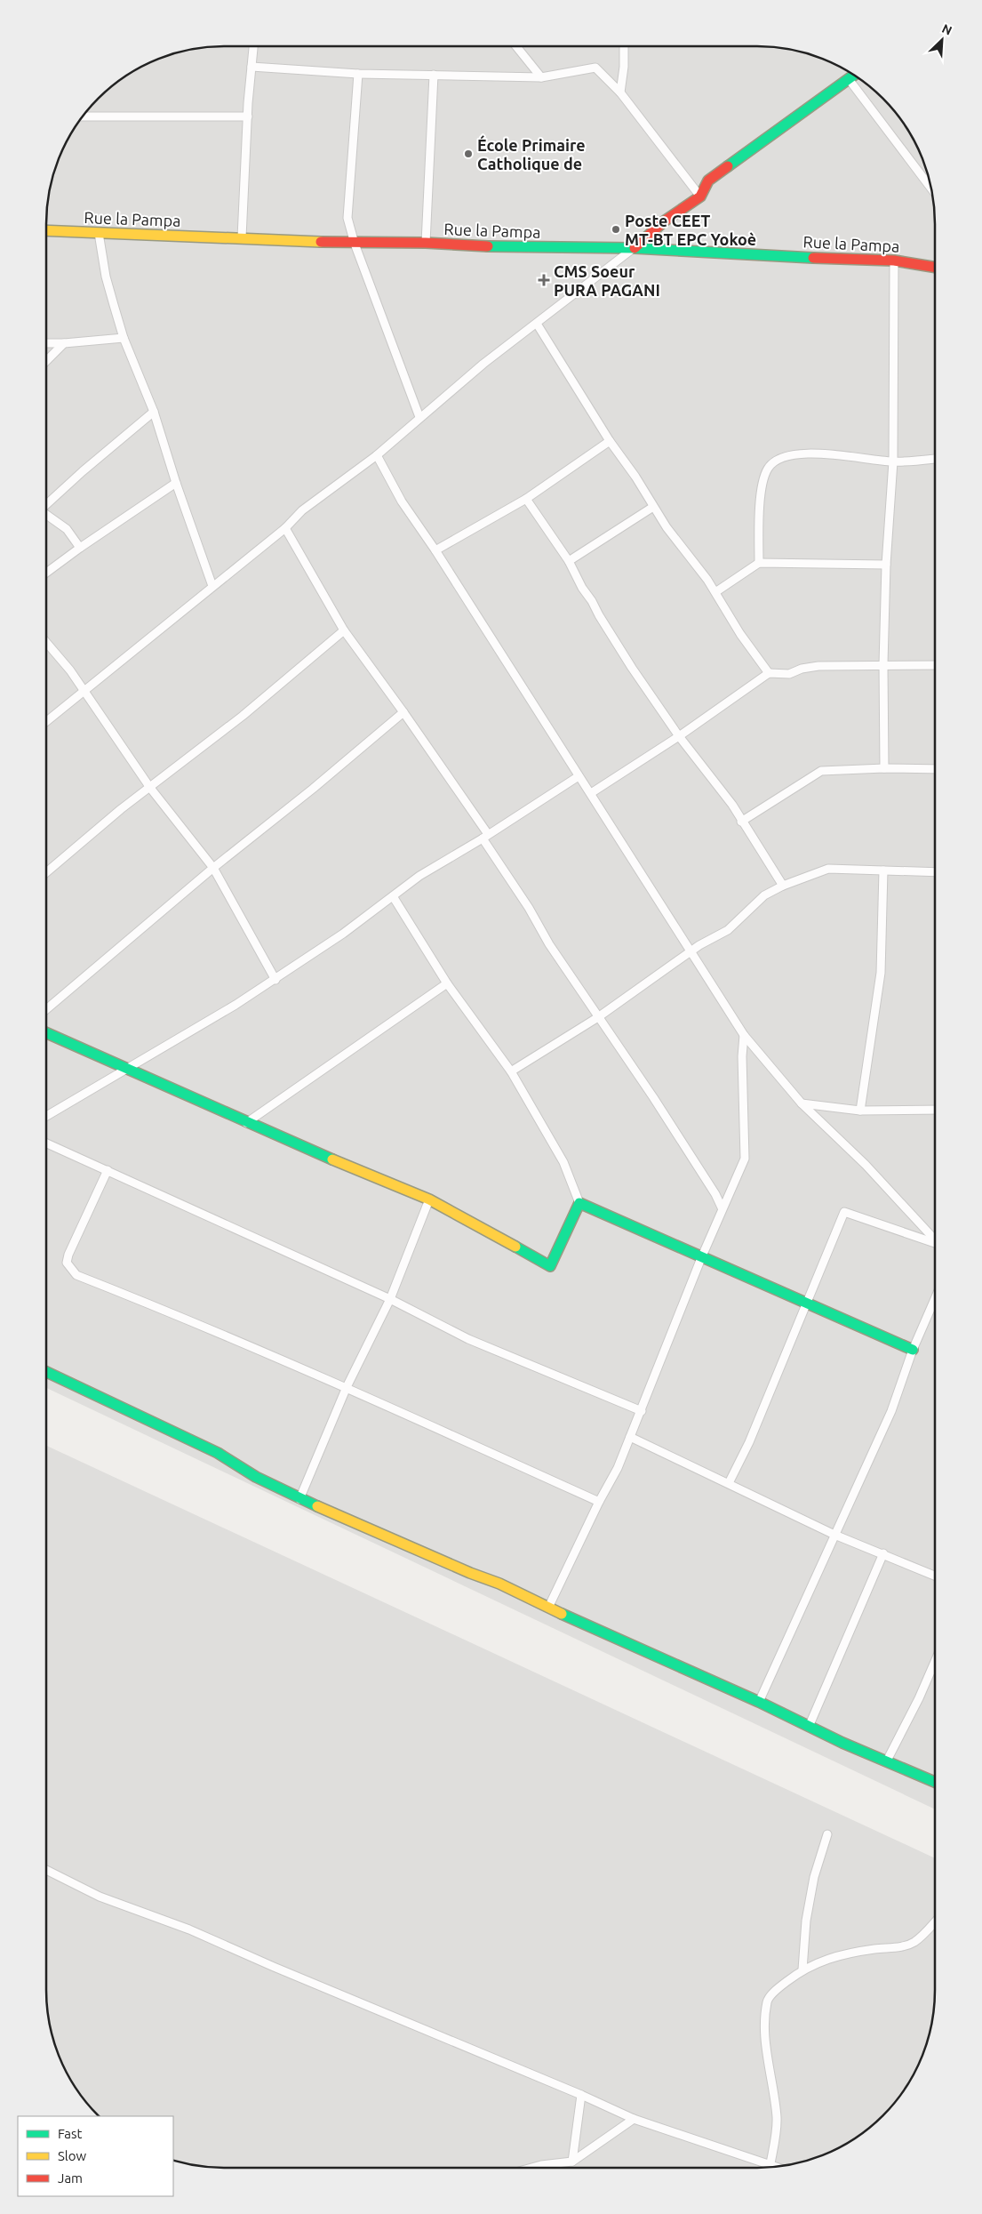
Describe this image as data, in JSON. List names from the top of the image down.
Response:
{
  "streets": {
    "street": ["Rue la Pampa"]
  },
  "places": {
    "other": ["École Primaire Catholique de", "Poste CEET MT-BT EPC Yokoè"],
    "health": ["CMS Soeur PURA PAGANI"]
  },
  "legend": ["Fast", "Slow", "Jam"],
  "north": "top right"
}
